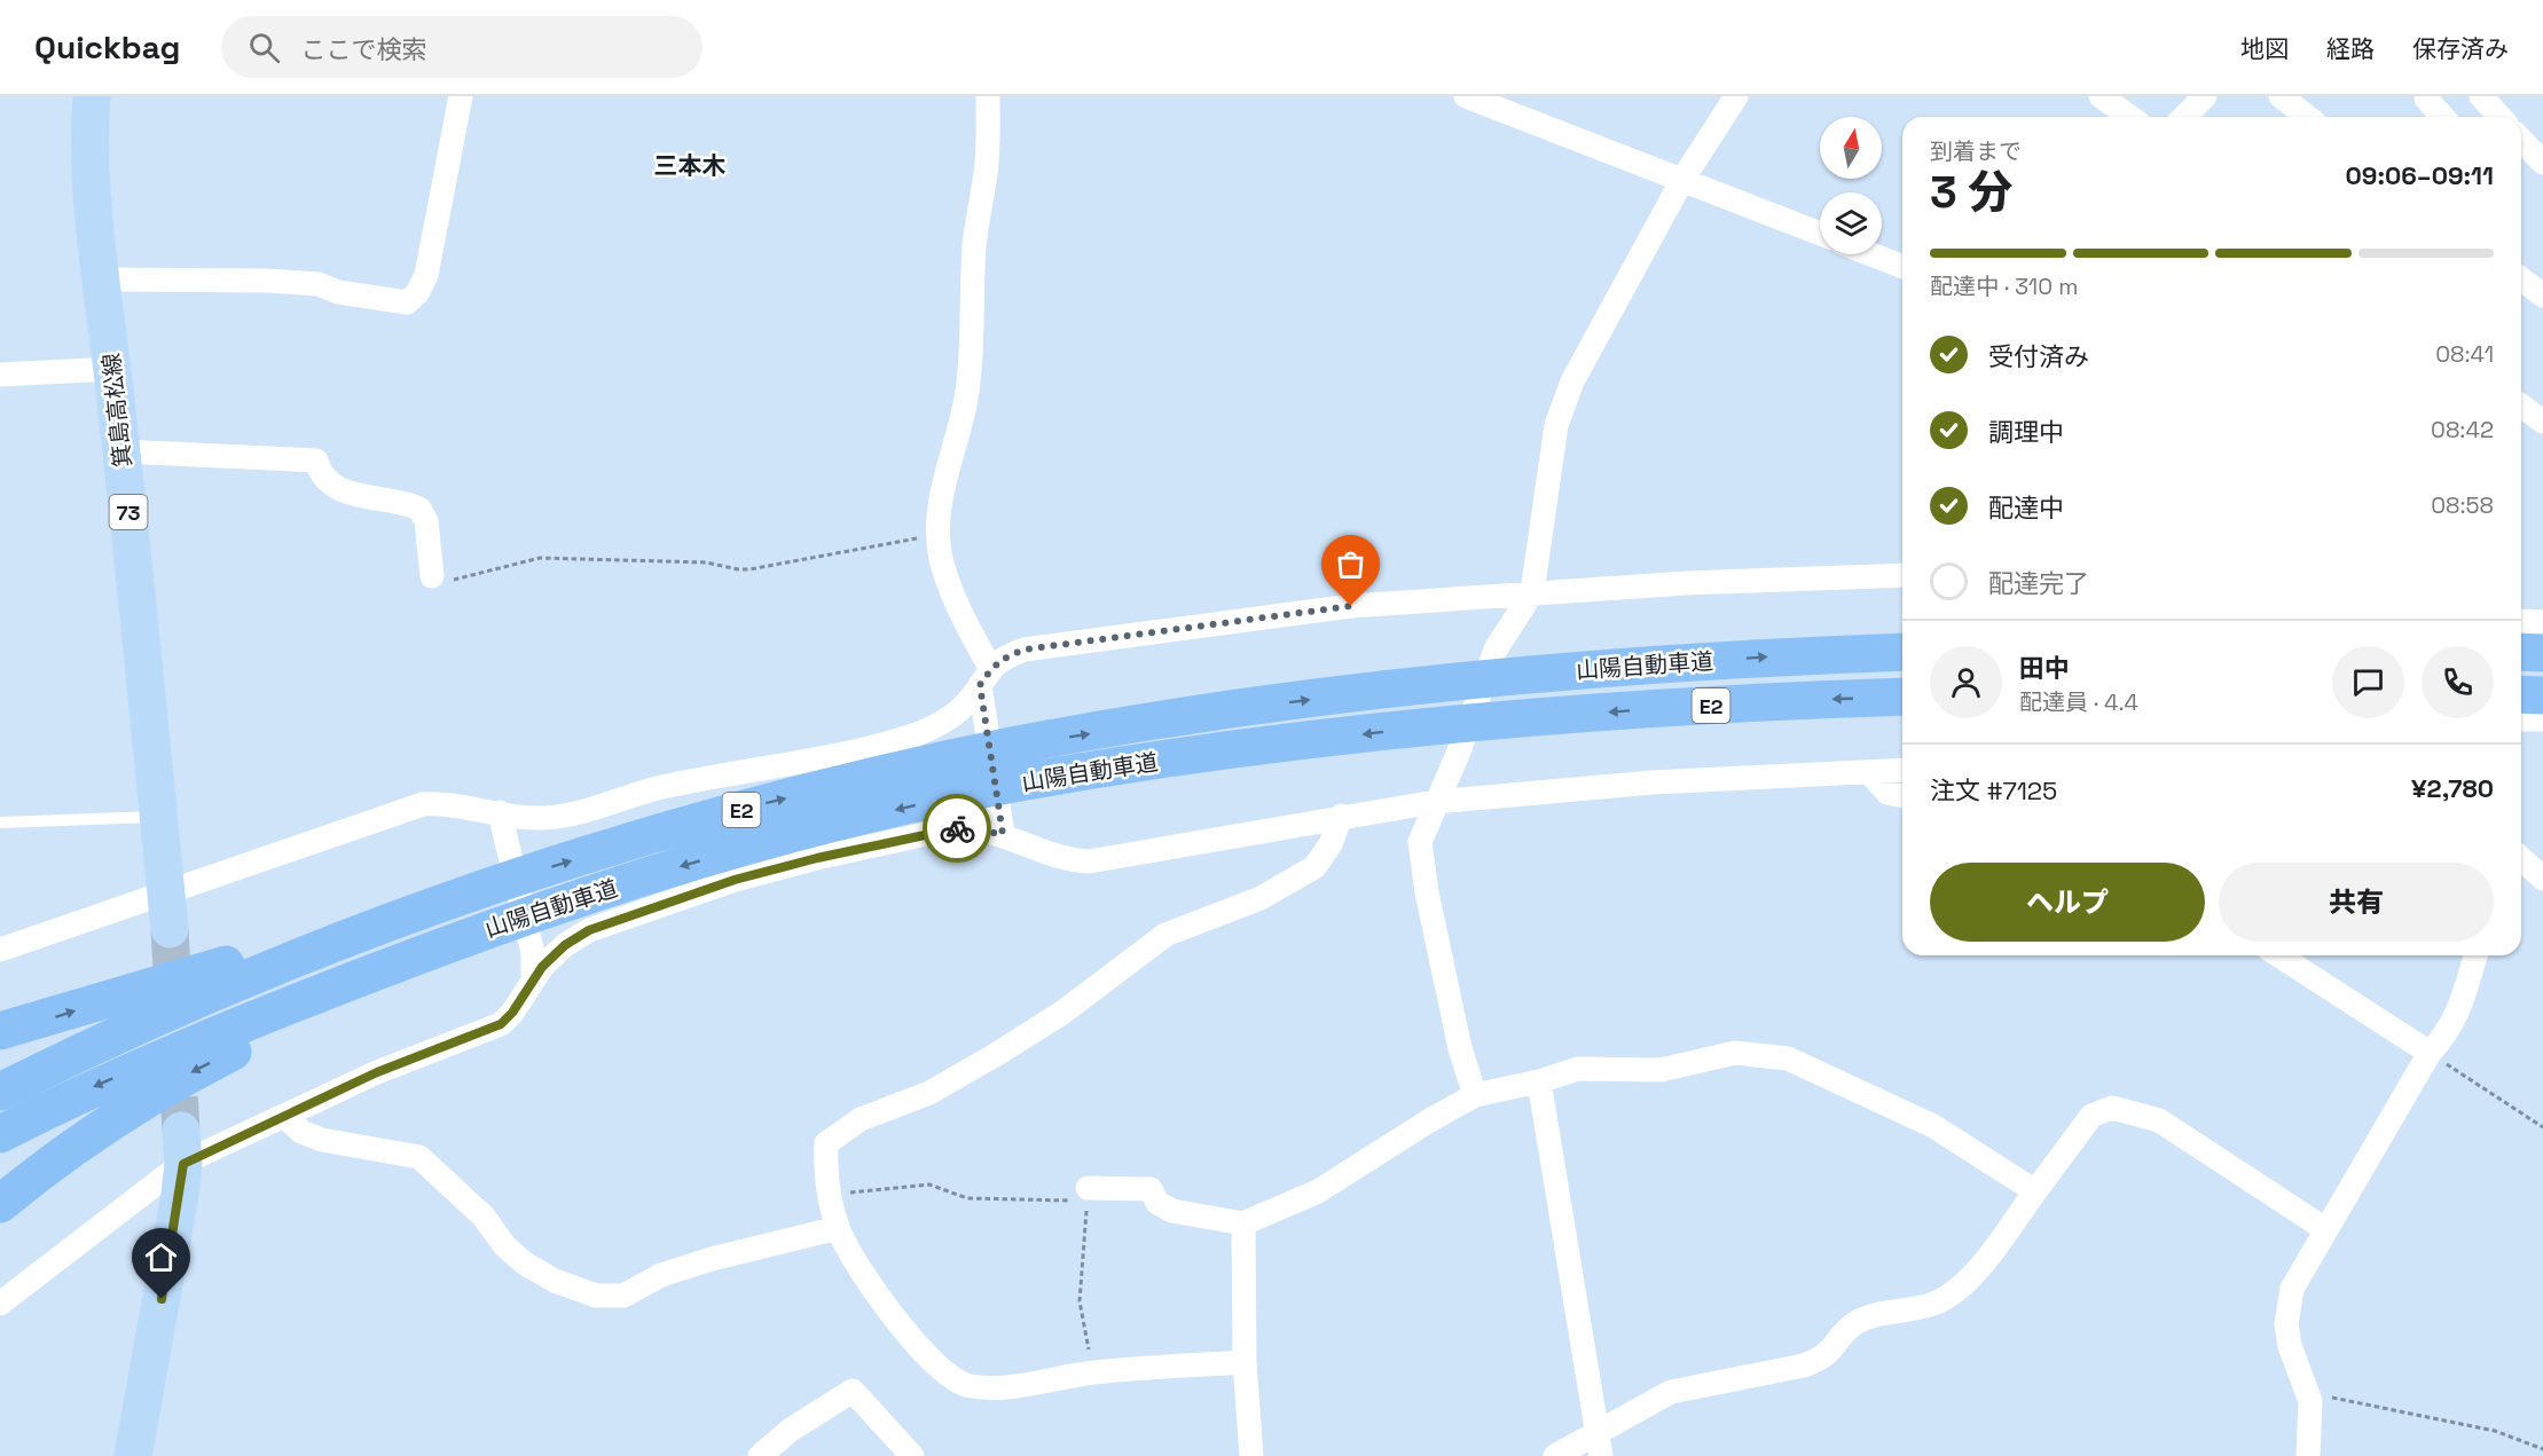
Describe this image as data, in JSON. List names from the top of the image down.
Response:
{
  "streets": {
    "highway": ["山陽自動車道", "E2"],
    "main road": ["箕島高松線", "73"]
  },
  "districts": ["三本木"],
  "north": "top",
  "page": {
    "header": "Quickbag",
    "search": "ここで検索",
    "nav": ["地図", "経路", "保存済み"],
    "heading": ["3 分", "到着まで", "09:06–09:11"],
    "panel": [
      "田中",
      "配達員 · 4.4",
      "注文 #7125",
      "¥2,780"
    ],
    "bar": "配達中 · 310 m",
    "list": [
      ["受付済み", "08:41"],
      ["調理中", "08:42"],
      ["配達中", "08:58"],
      "配達完了"
    ],
    "buttons": ["ヘルプ", "共有"]
  }
}
